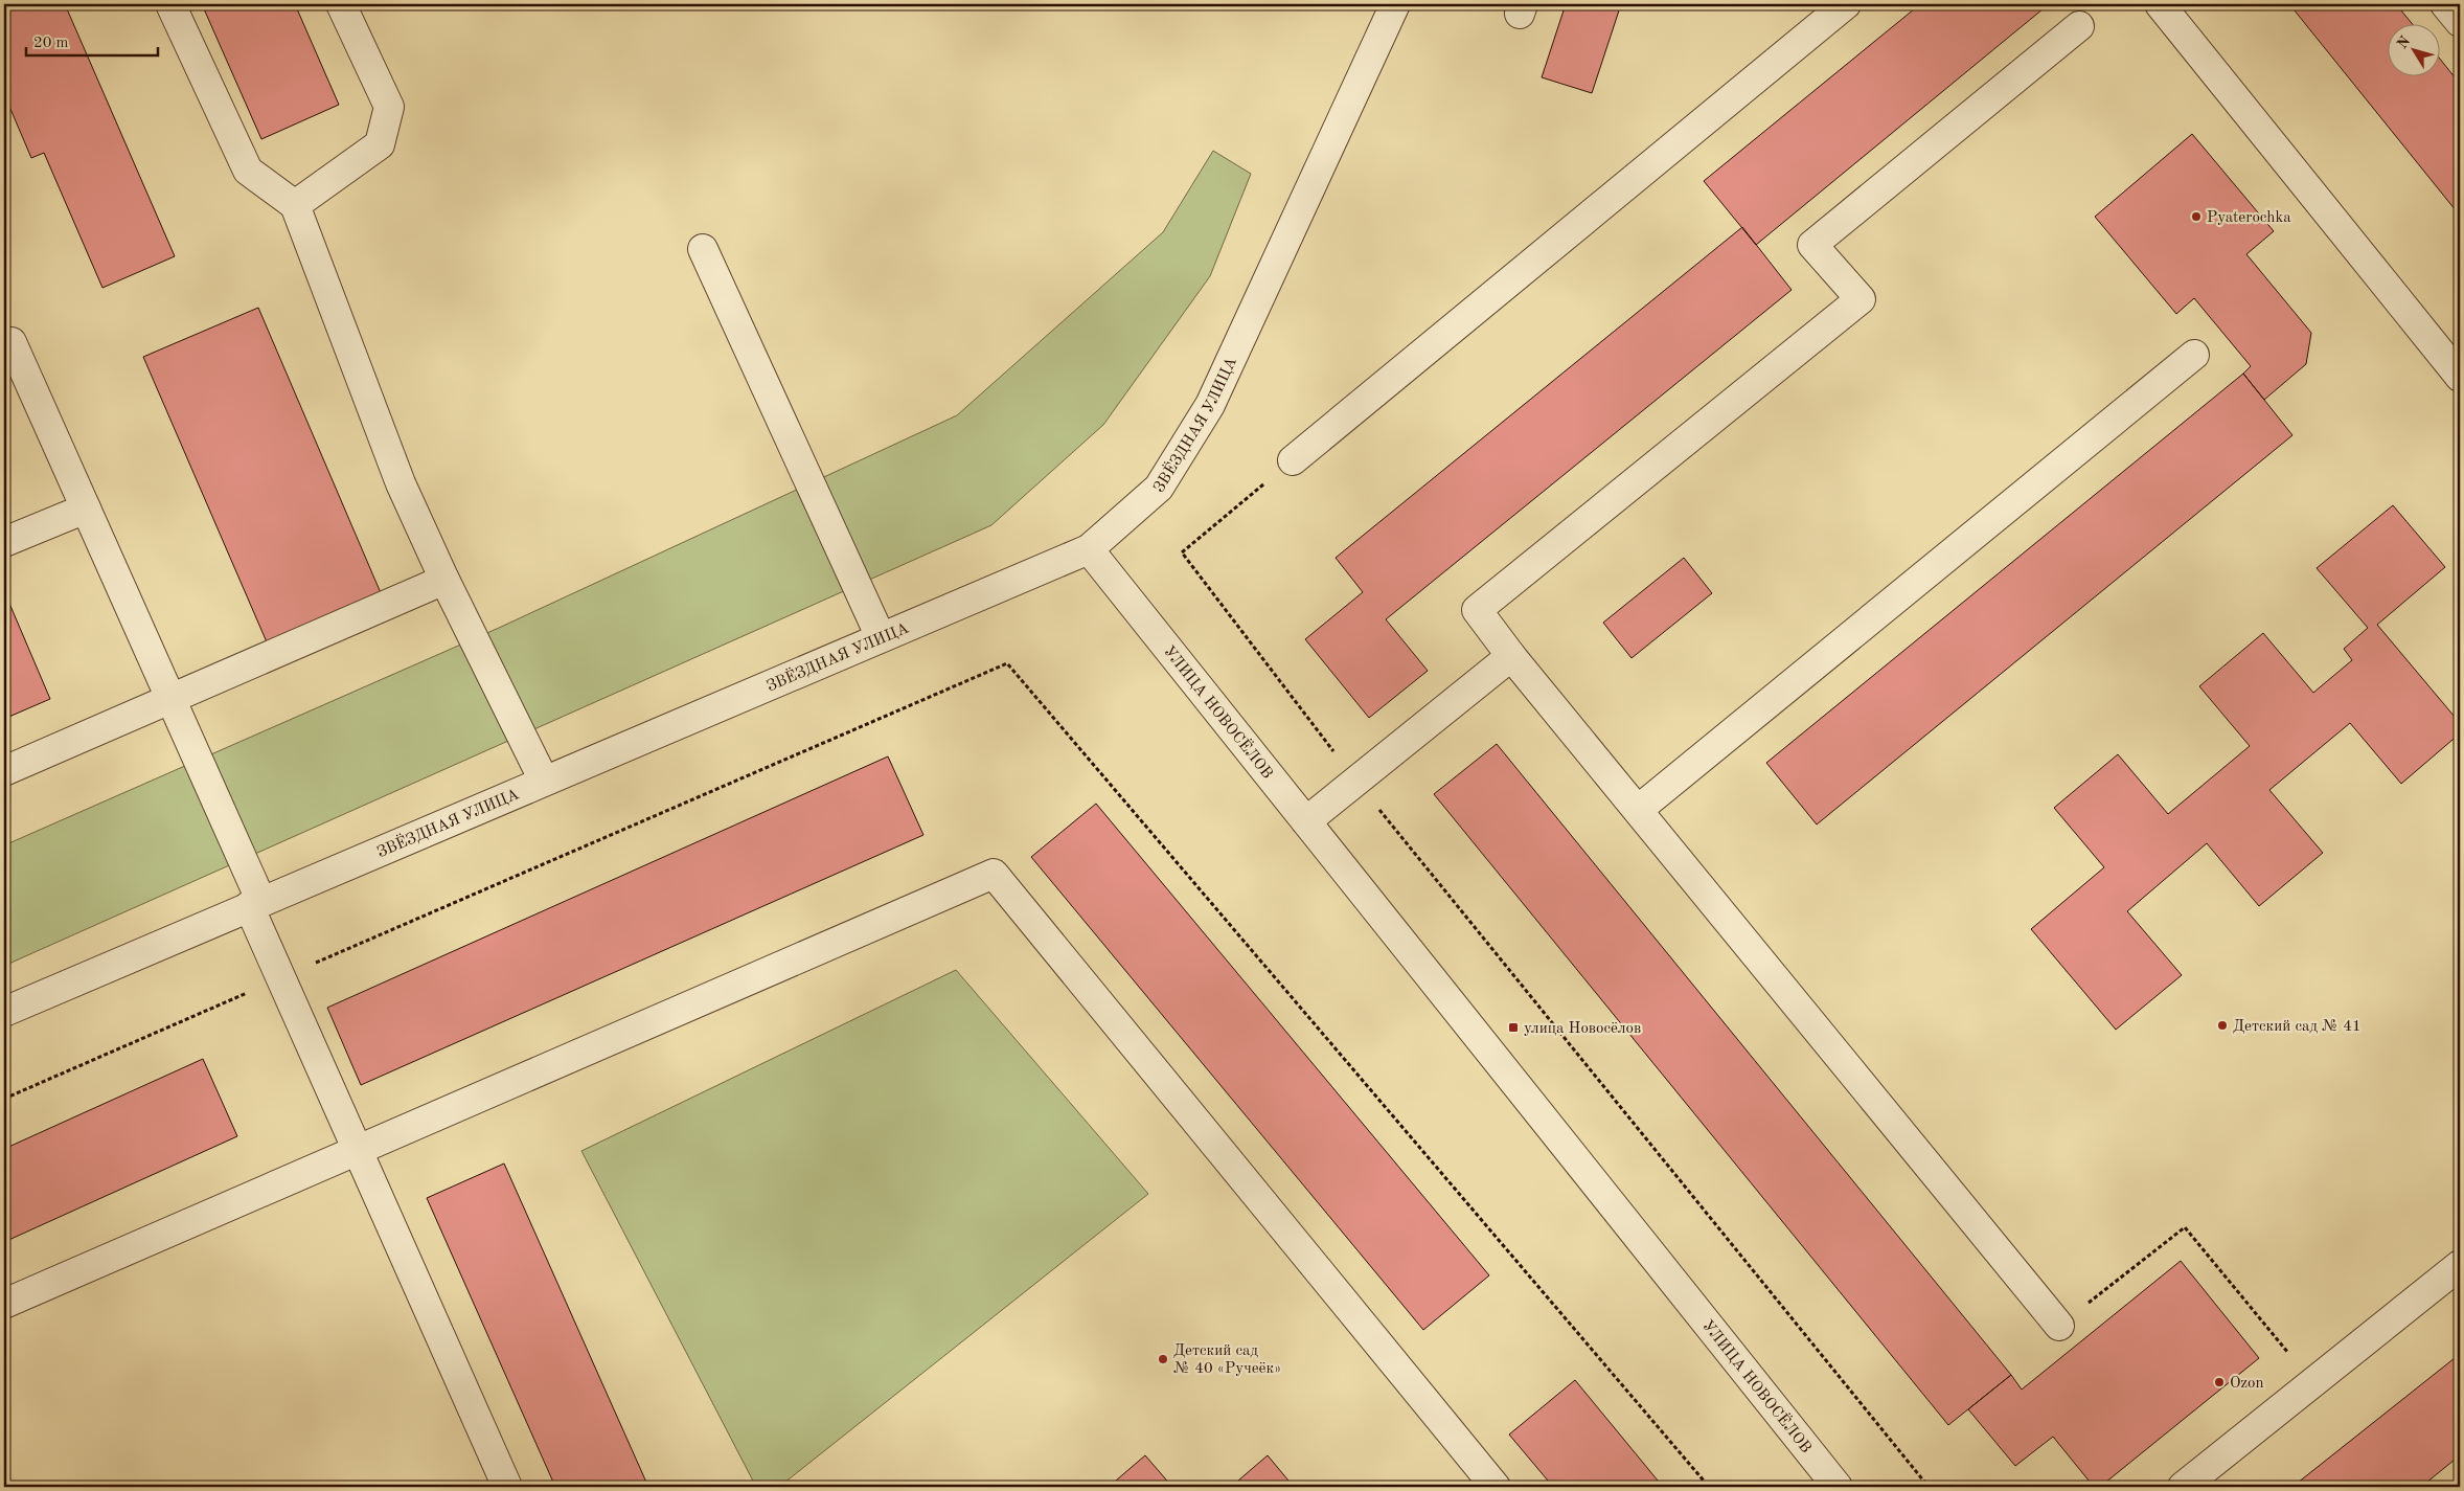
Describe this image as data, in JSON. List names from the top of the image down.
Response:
{
  "streets": {
    "street": ["ЗВЁЗДНАЯ УЛИЦА", "УЛИЦА НОВОСЁЛОВ"]
  },
  "crossings": [
    ["ЗВЁЗДНАЯ УЛИЦА", "УЛИЦА НОВОСЁЛОВ"]
  ],
  "places": {
    "other": [
      "Pyaterochka",
      "Детский сад № 41",
      "Детский сад № 40 «Ручеёк»",
      "Ozon"
    ],
    "transit": ["улица Новосёлов"]
  },
  "scale_bar": "20 m",
  "north": "top left"
}
